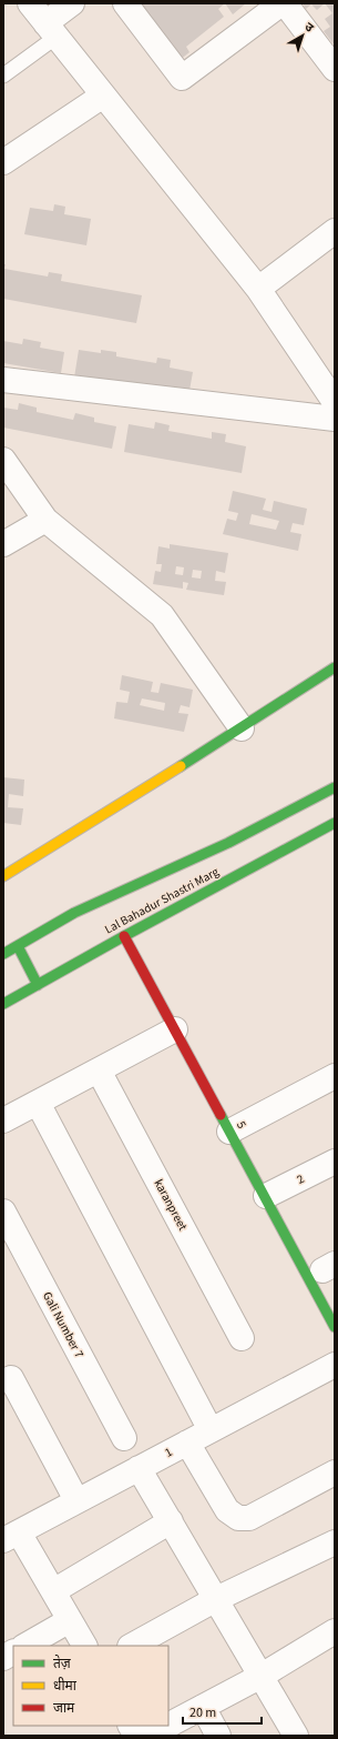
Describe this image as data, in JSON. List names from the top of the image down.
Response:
{
  "streets": {
    "street": [
      "Lal Bahadur Shastri Marg",
      "5",
      "2",
      "karanpreet",
      "Gali Number 7",
      "1"
    ]
  },
  "crossings": [
    ["Lal Bahadur Shastri Marg", "5"],
    ["5", "2"]
  ],
  "legend": ["तेज़", "धीमा", "जाम"],
  "scale_bar": "20 m",
  "north": "top right"
}
